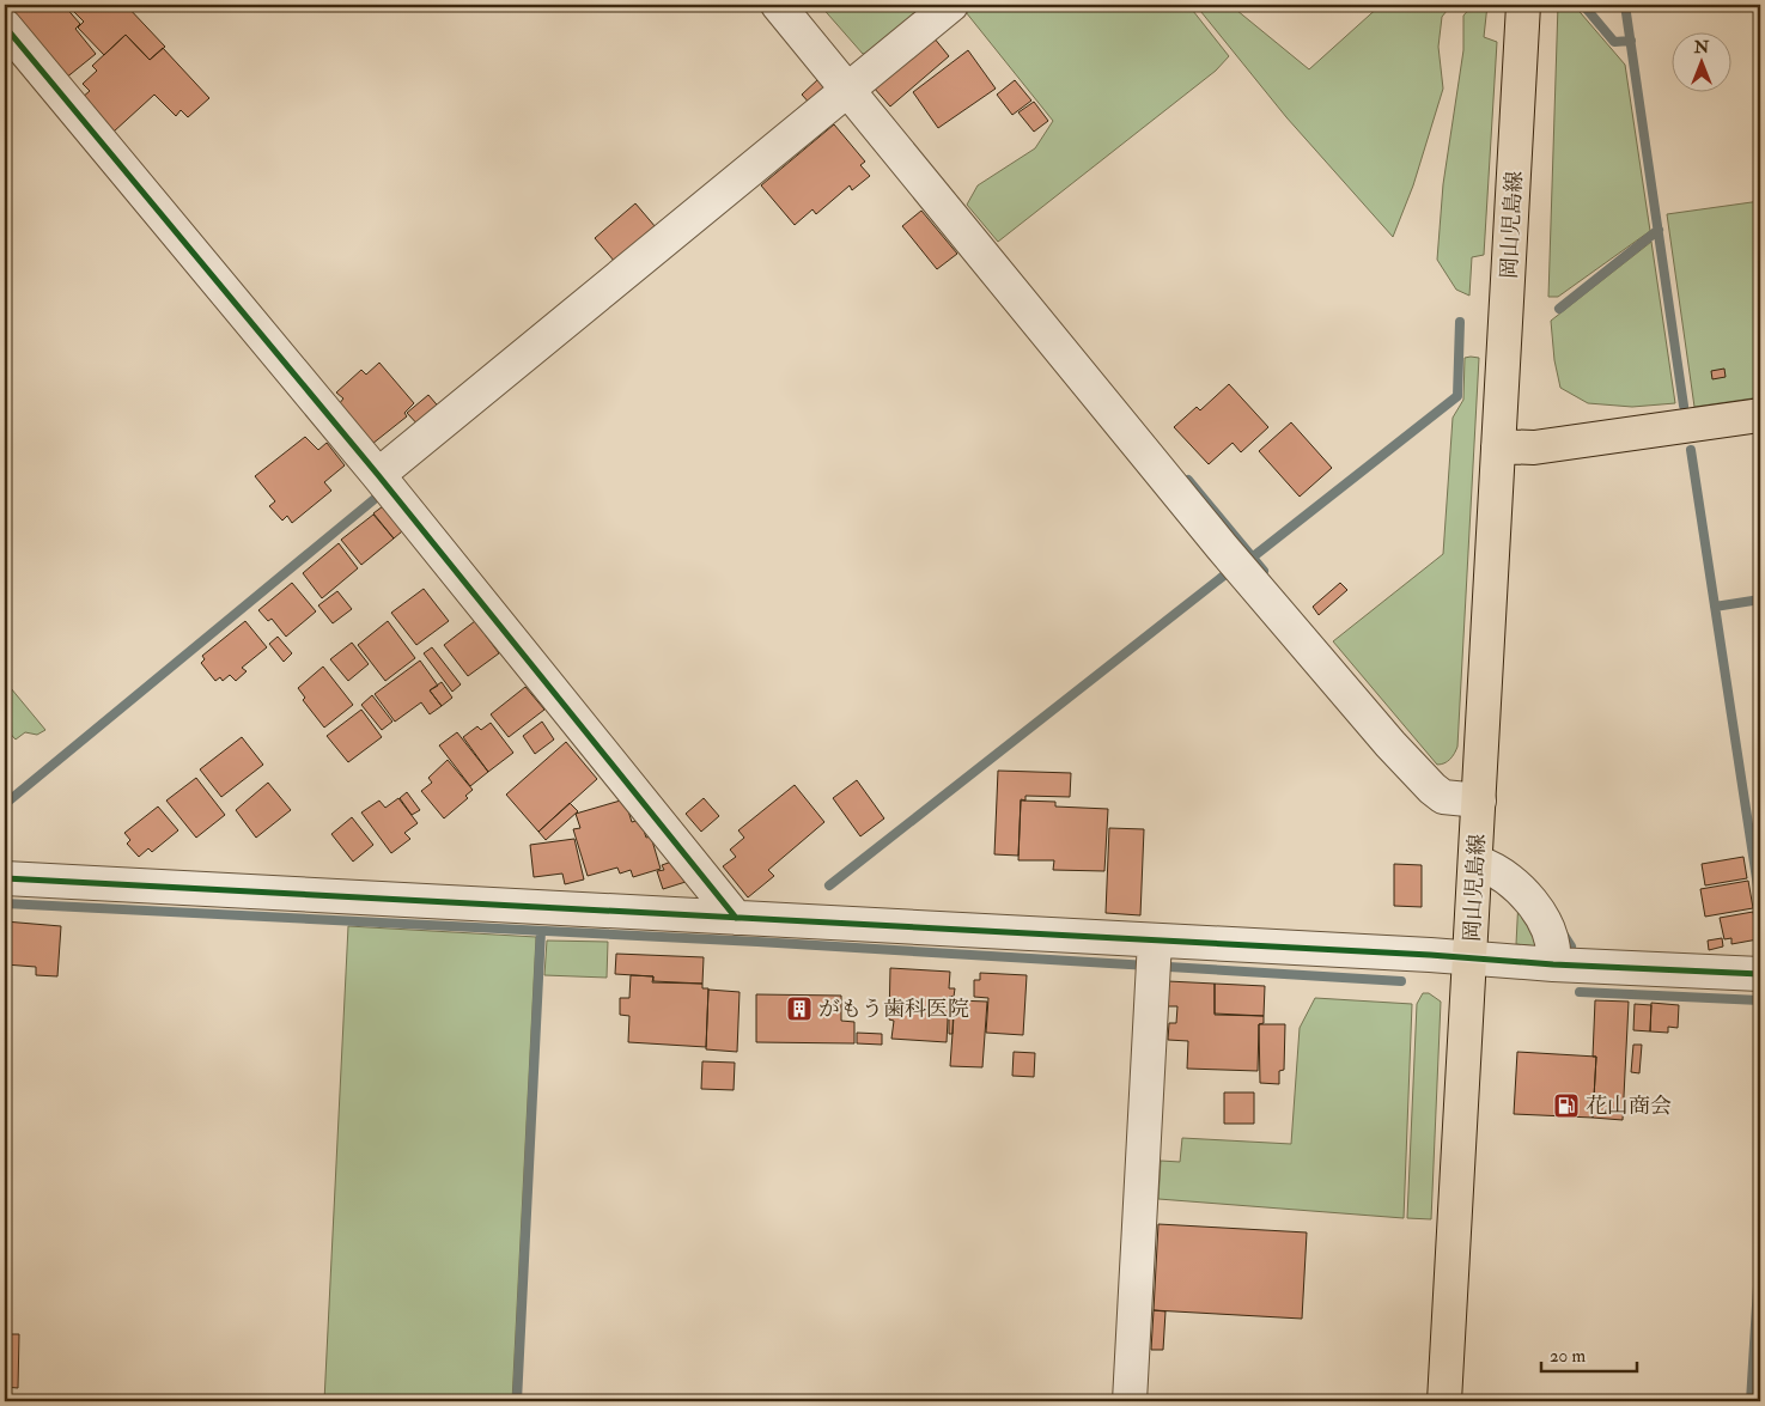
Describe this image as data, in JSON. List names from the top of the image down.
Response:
{
  "streets": {
    "main road": ["岡山児島線"]
  },
  "places": {
    "building": ["がもう歯科医院"],
    "fuel station": ["花山商会"]
  },
  "scale_bar": "20 m",
  "north": "top"
}
